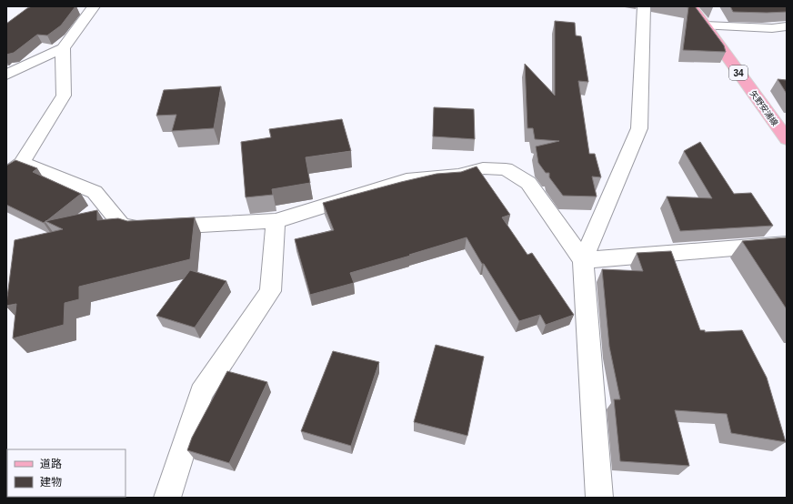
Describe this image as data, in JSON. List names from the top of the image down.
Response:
{
  "streets": {
    "main road": ["34", "矢野安浦線"]
  },
  "legend": ["道路", "建物"]
}
